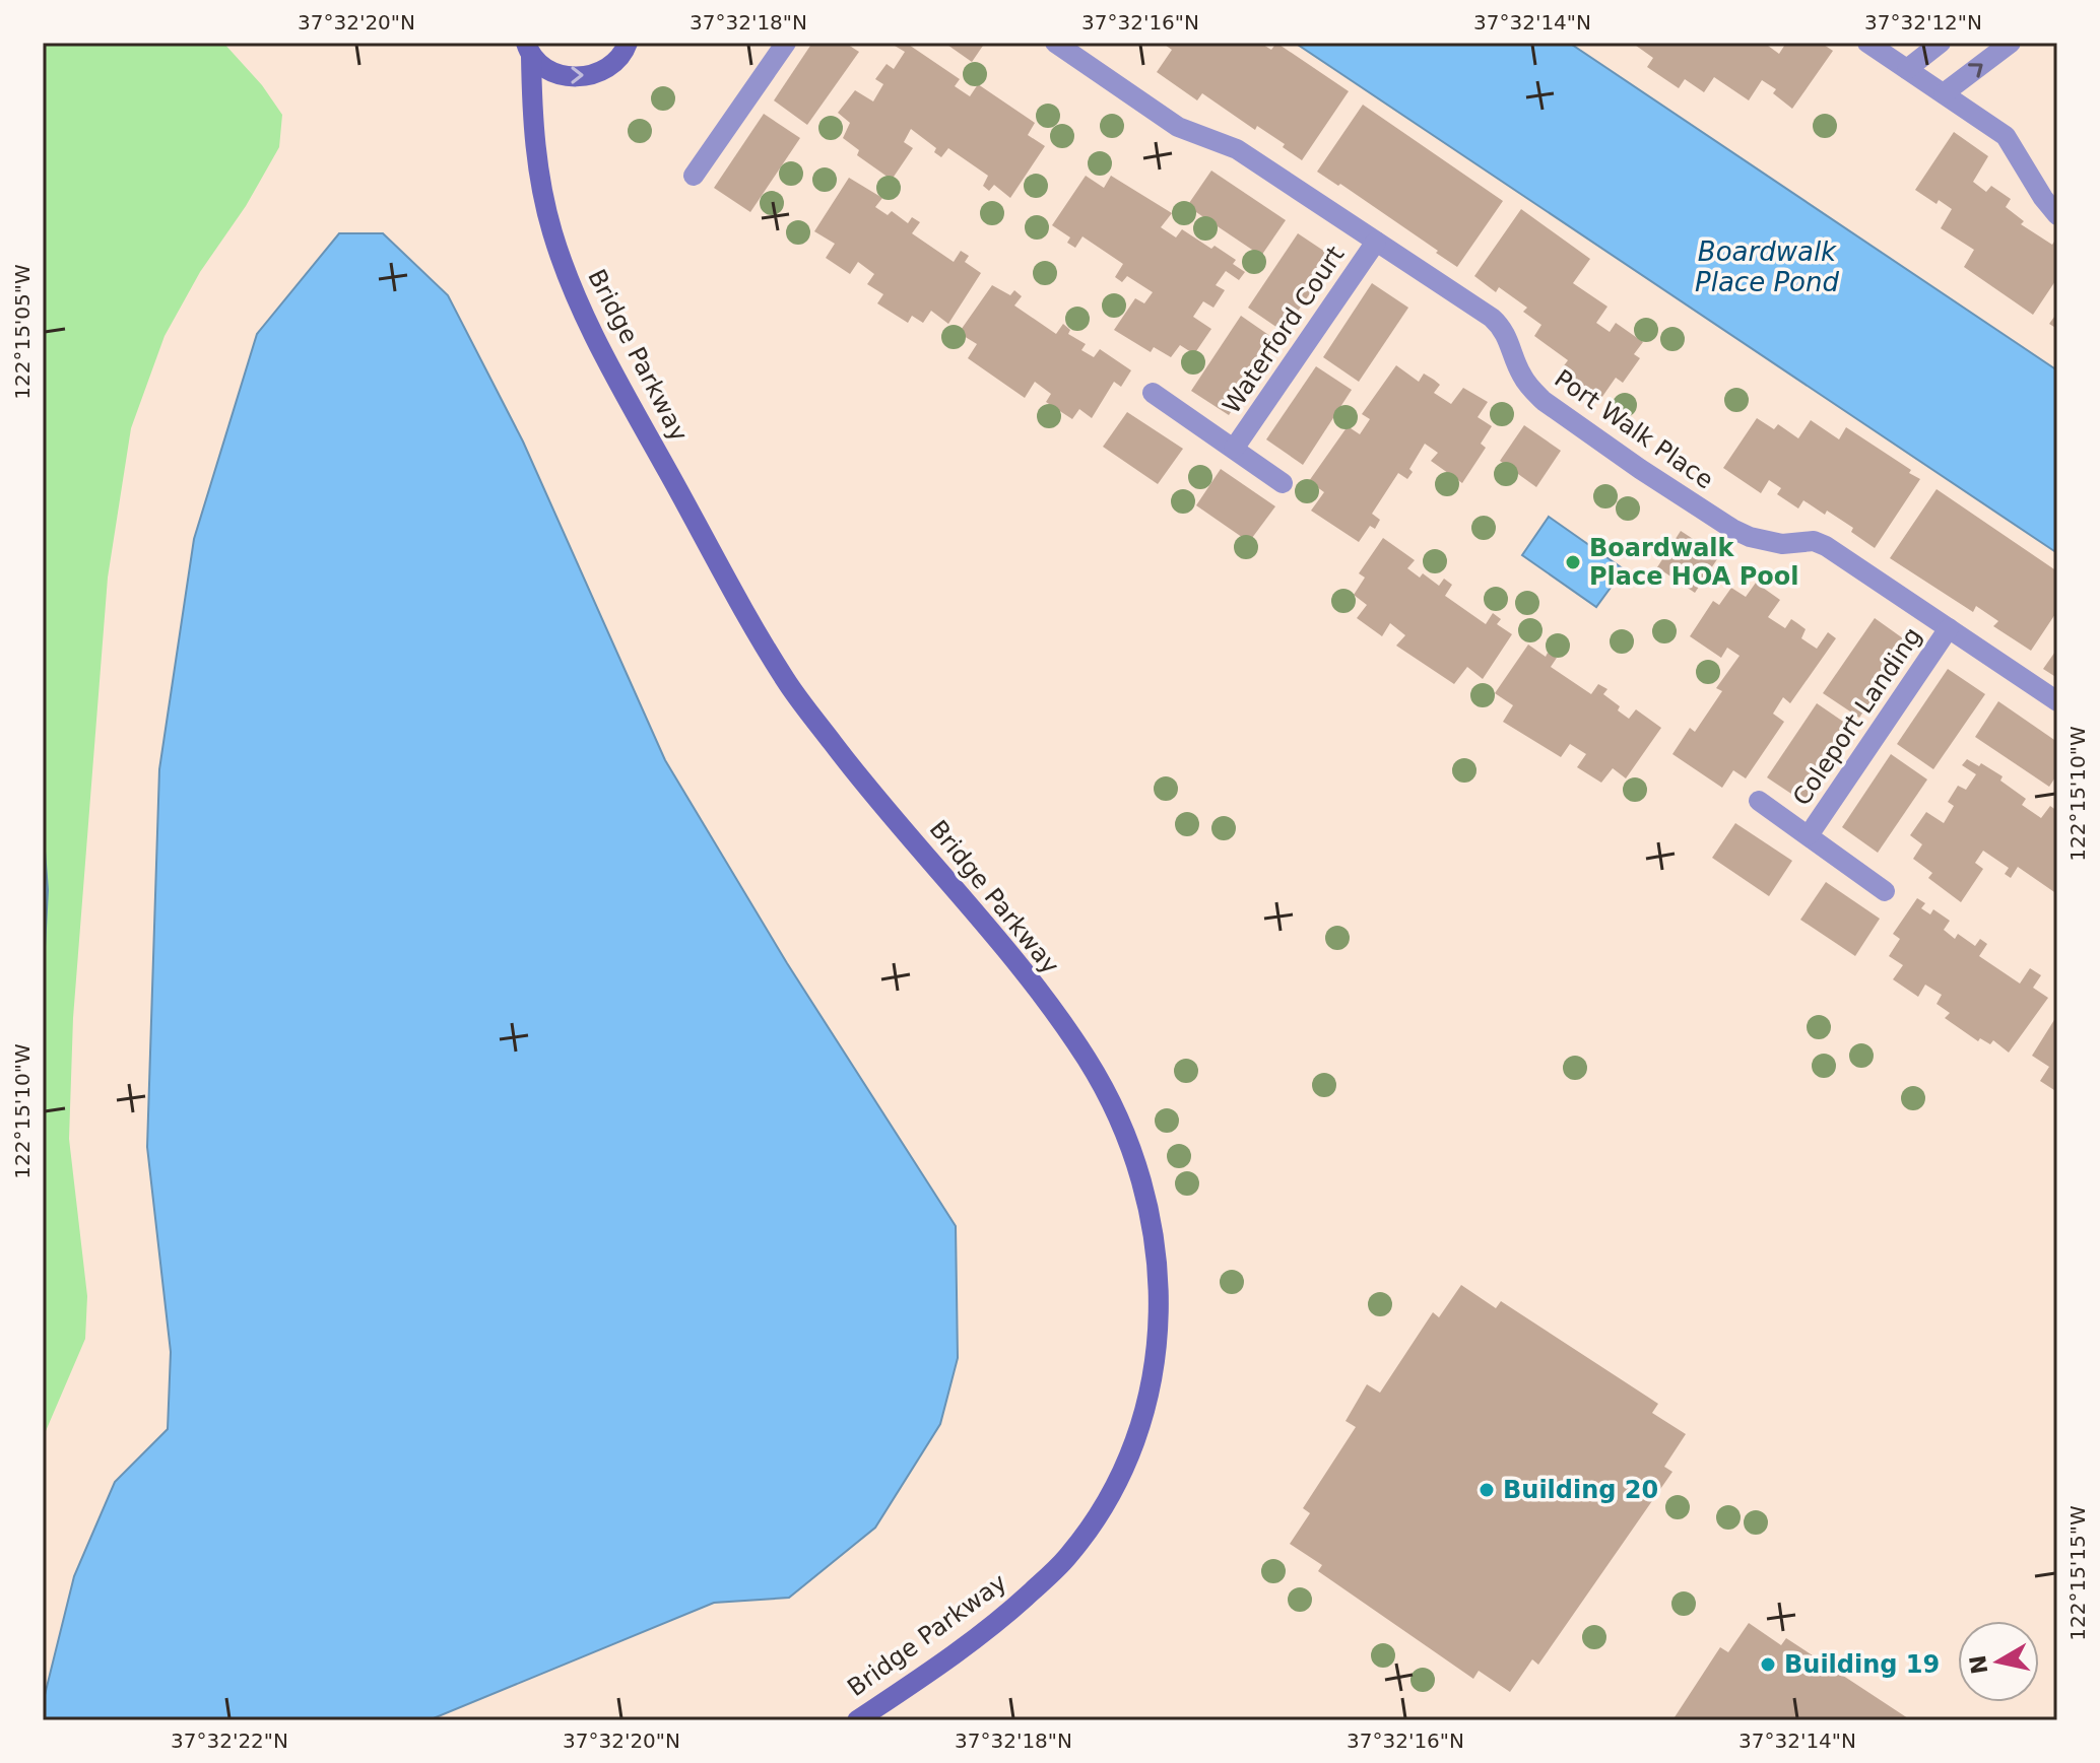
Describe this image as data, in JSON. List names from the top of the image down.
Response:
{
  "streets": {
    "street": [
      "Waterford Court",
      "Bridge Parkway",
      "Port Walk Place",
      "Coleport Landing"
    ]
  },
  "crossings": [
    ["Waterford Court", "Port Walk Place"],
    ["Port Walk Place", "Coleport Landing"]
  ],
  "water": ["Boardwalk Place Pond"],
  "places": ["Boardwalk Place HOA Pool", "Building 20", "Building 19"],
  "north": "left",
  "coordinates": [
    "37°32'20\"N",
    "37°32'18\"N",
    "37°32'16\"N",
    "37°32'14\"N",
    "37°32'12\"N",
    "122°15'05\"W",
    "122°15'10\"W",
    "122°15'15\"W",
    "37°32'22\"N"
  ]
}
